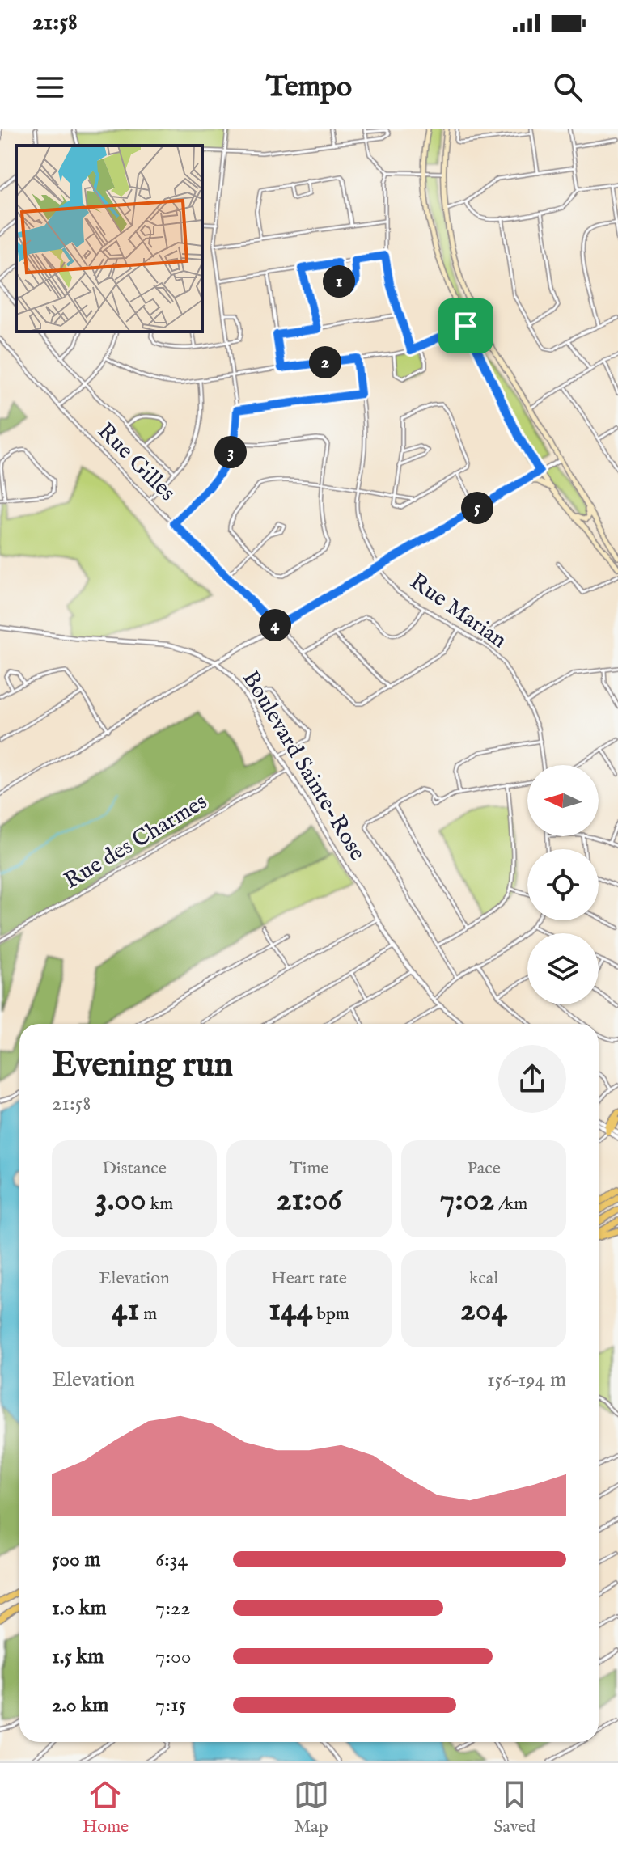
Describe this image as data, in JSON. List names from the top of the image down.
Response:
{
  "streets": {
    "street": [
      "Rue Gilles",
      "Rue Marian",
      "Boulevard Sainte-Rose",
      "Rue des Charmes"
    ]
  },
  "crossings": [
    ["Rue Gilles", "Rue Marian"],
    ["Boulevard Sainte-Rose", "Rue des Charmes"]
  ],
  "north": "left",
  "page": {
    "status": "21:58",
    "header": "Tempo",
    "pins": [
      "1",
      "2",
      "3",
      "5",
      "4"
    ],
    "heading": ["Evening run", "21:58"],
    "stats": [
      ["Distance", "3.00 km"],
      ["Time", "21:06"],
      ["Pace", "7:02 /km"],
      ["Elevation", "41 m"],
      ["Heart rate", "144 bpm"],
      ["kcal", "204"]
    ],
    "chart": ["Elevation", "156–194 m"],
    "list": [
      {
        "name": "500 m",
        "note": "6:34"
      },
      {
        "name": "1.0 km",
        "note": "7:22"
      },
      {
        "name": "1.5 km",
        "note": "7:00"
      },
      {
        "name": "2.0 km",
        "note": "7:15"
      }
    ],
    "tabs": ["Home", "Map", "Saved"]
  }
}
